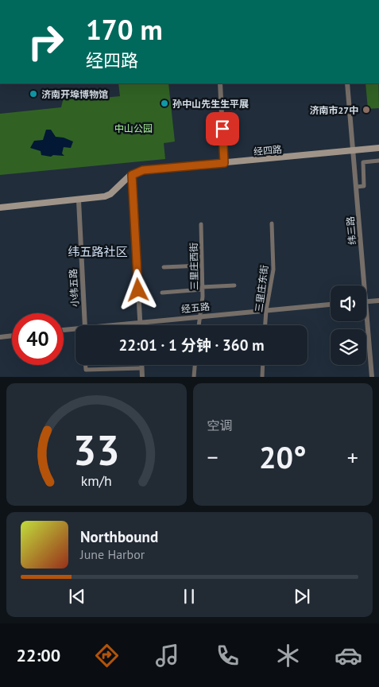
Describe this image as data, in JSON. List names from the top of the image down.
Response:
{
  "streets": {
    "main road": ["经四路"],
    "street": [
      "纬三路",
      "三里庄西街",
      "小纬五路",
      "三里庄东街",
      "经五路"
    ]
  },
  "crossings": [
    ["经四路", "纬三路"],
    ["经四路", "小纬五路"],
    ["三里庄西街", "经五路"],
    ["三里庄东街", "经五路"]
  ],
  "districts": ["纬五路社区"],
  "parks": ["中山公园"],
  "places": ["济南开埠博物馆", "孙中山先生生平展", "济南市27中"],
  "page": {
    "turn": ["170 m", "经四路"],
    "limit": "40",
    "trip": "22:01 · 1 分钟 · 360 m",
    "tile": "空调",
    "heat": ["−", "20°", "+"],
    "song": ["Northbound", "June Harbor"],
    "tabs": "22:00",
    "gauge": ["33", "km/h"]
  }
}
